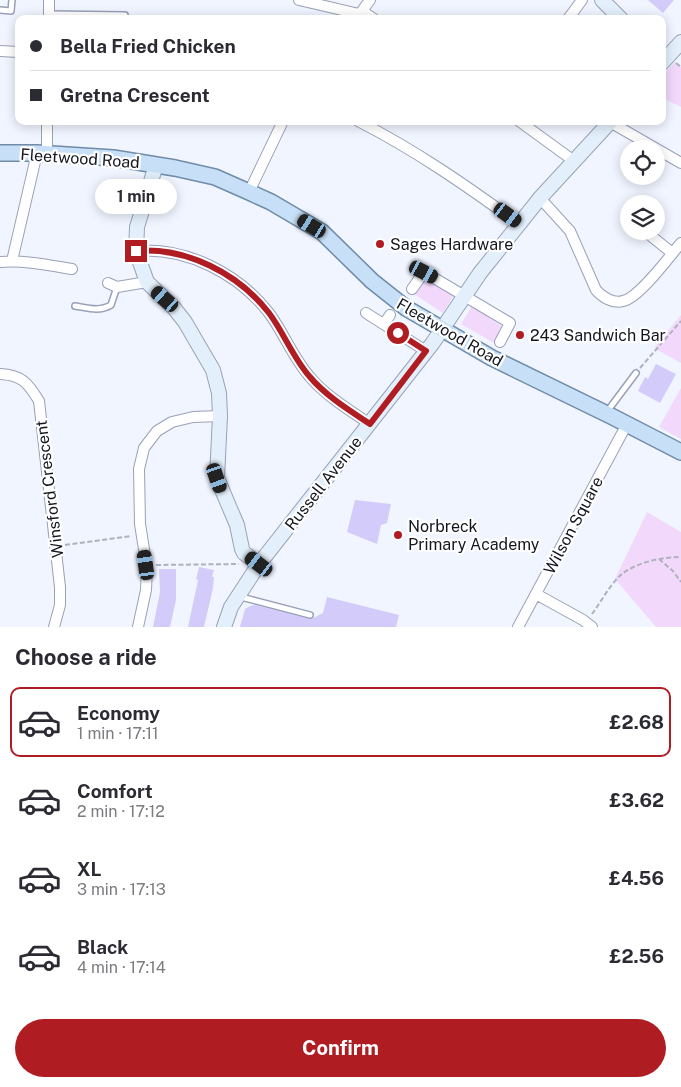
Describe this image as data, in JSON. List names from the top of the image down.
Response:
{
  "streets": {
    "main road": ["Fleetwood Road"],
    "street": ["Russell Avenue", "Winsford Crescent", "Wilson Square"]
  },
  "crossings": [
    ["Fleetwood Road", "Russell Avenue"],
    ["Fleetwood Road", "Wilson Square"]
  ],
  "places": ["Sages Hardware", "243 Sandwich Bar", "Norbreck Primary Academy"],
  "page": {
    "banner": ["Bella Fried Chicken", "Gretna Crescent"],
    "bubble": "1 min",
    "heading": "Choose a ride",
    "list": [
      {
        "name": "Economy",
        "note": "1 min · 17:11",
        "value": "£2.68"
      },
      {
        "name": "Comfort",
        "note": "2 min · 17:12",
        "value": "£3.62"
      },
      {
        "name": "XL",
        "note": "3 min · 17:13",
        "value": "£4.56"
      },
      {
        "name": "Black",
        "note": "4 min · 17:14",
        "value": "£2.56"
      }
    ],
    "buttons": "Confirm"
  }
}
